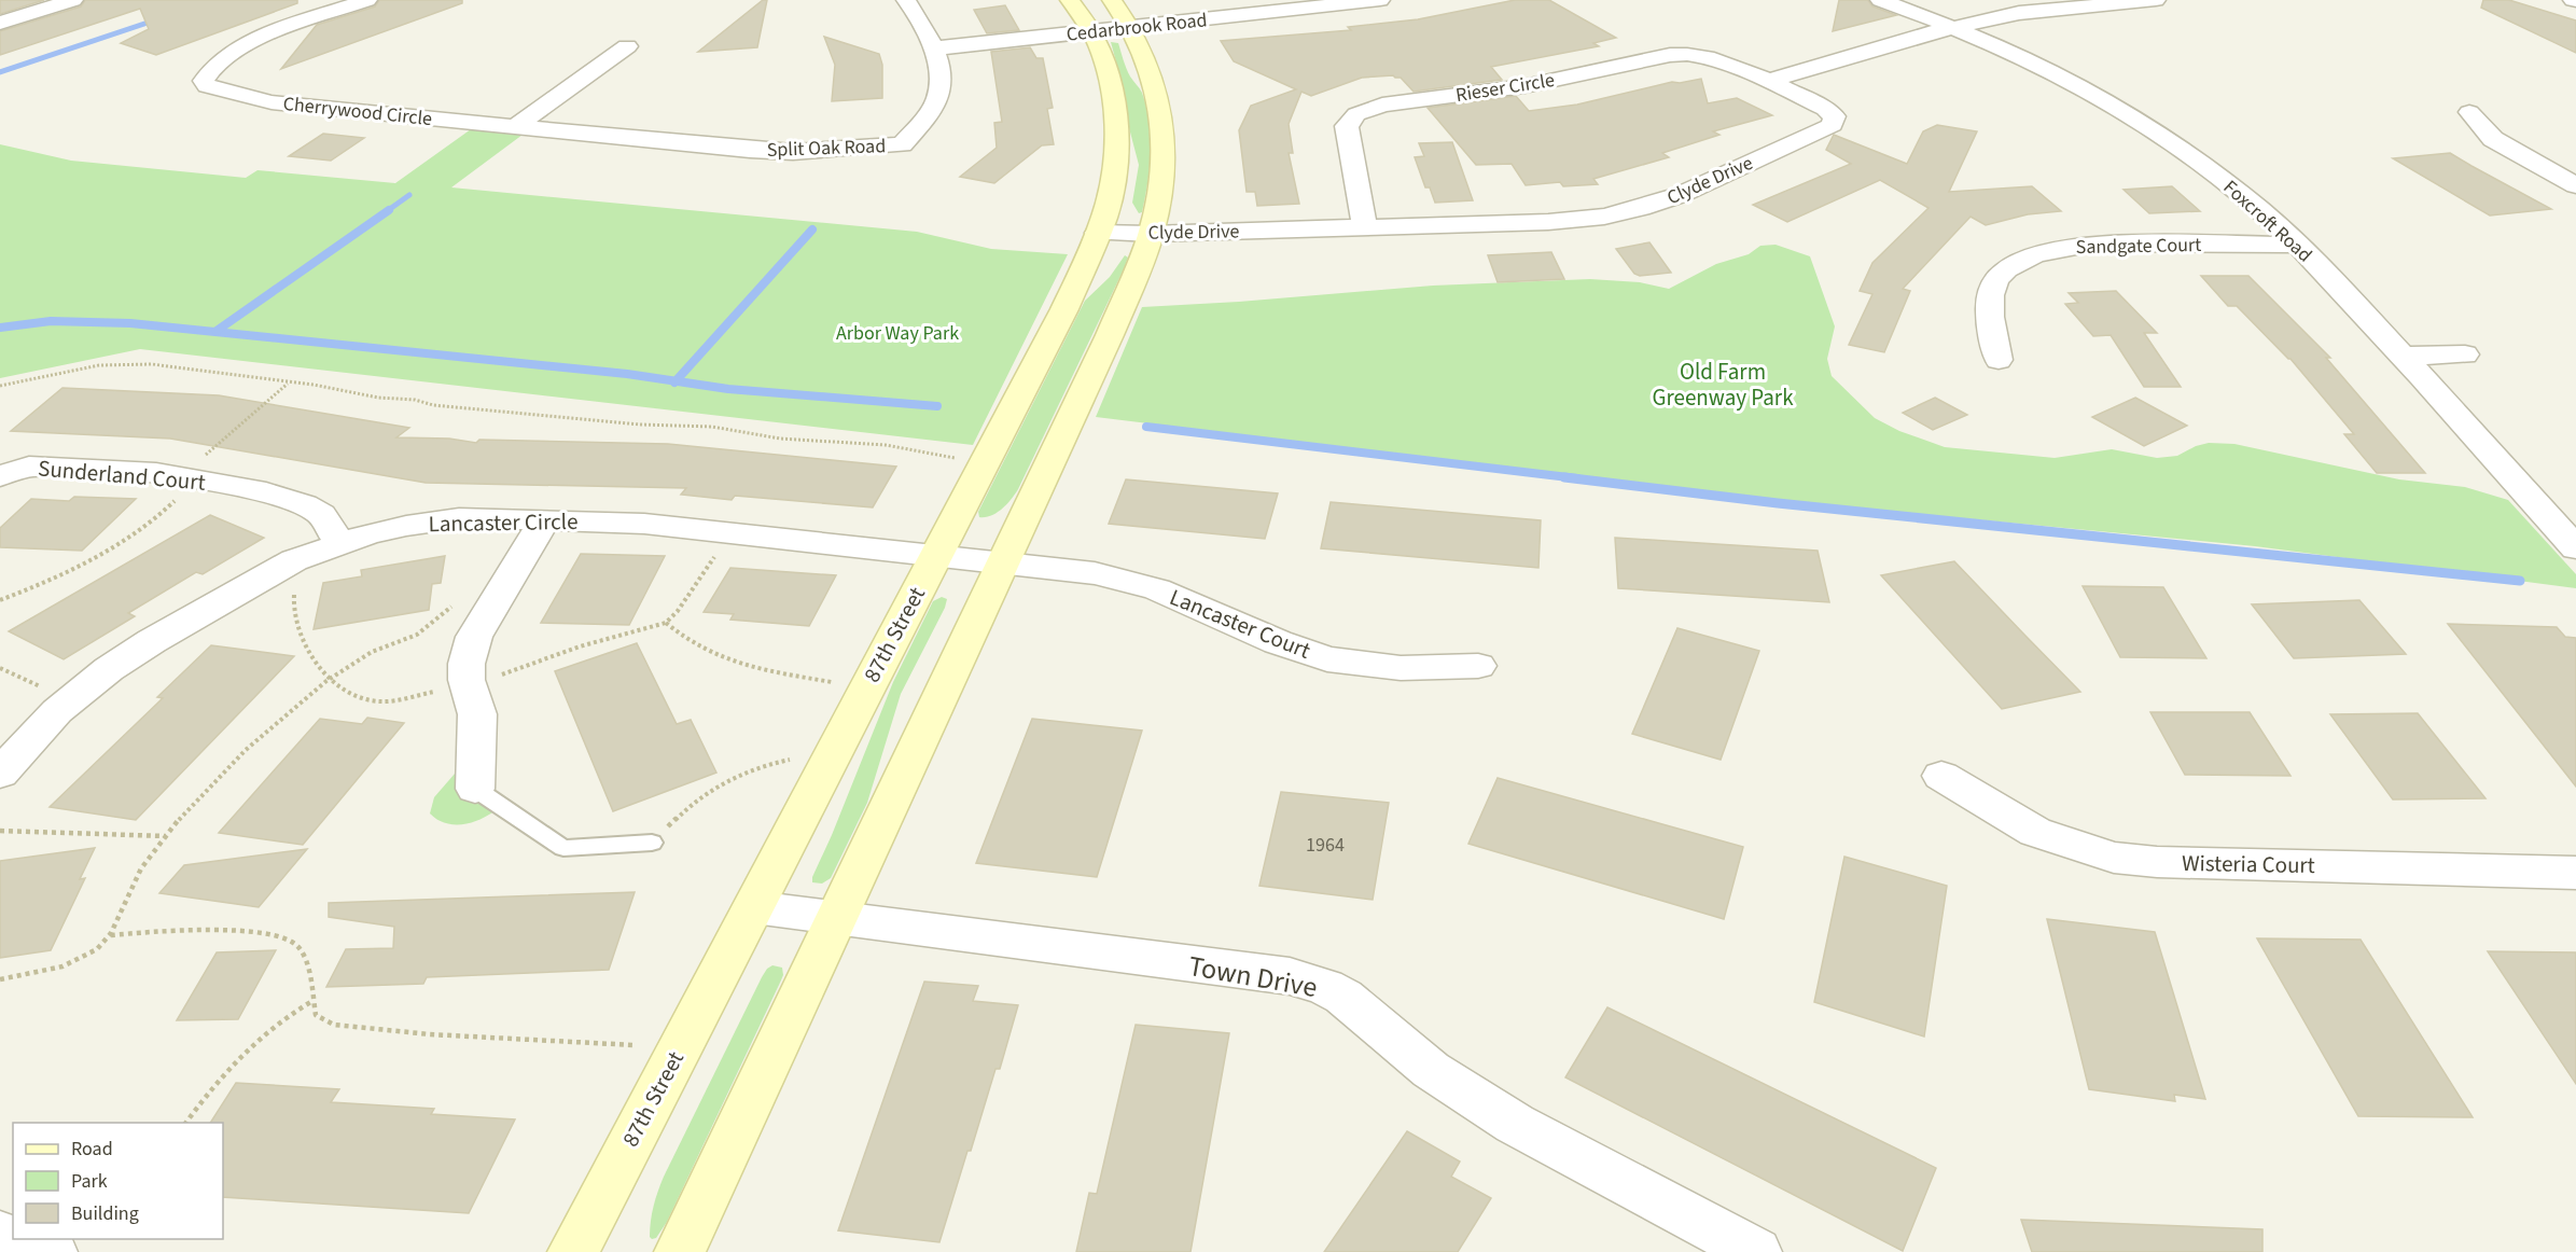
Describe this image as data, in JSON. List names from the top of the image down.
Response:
{
  "streets": {
    "street": [
      "Cedarbrook Road",
      "Rieser Circle",
      "Cherrywood Circle",
      "Split Oak Road",
      "Clyde Drive",
      "Foxcroft Road",
      "Sandgate Court",
      "Sunderland Court",
      "Lancaster Circle",
      "Lancaster Court",
      "87th Street",
      "Wisteria Court",
      "Town Drive"
    ]
  },
  "crossings": [
    ["Cedarbrook Road", "Split Oak Road"],
    ["Cedarbrook Road", "87th Street"],
    ["Rieser Circle", "Clyde Drive"],
    ["Cherrywood Circle", "Split Oak Road"],
    ["Clyde Drive", "87th Street"],
    ["Foxcroft Road", "Sandgate Court"],
    ["Sunderland Court", "Lancaster Circle"],
    ["Lancaster Circle", "Lancaster Court"],
    ["Lancaster Circle", "87th Street"],
    ["87th Street", "Town Drive"]
  ],
  "parks": ["Arbor Way Park", "Old Farm Greenway Park"],
  "house_numbers": ["1964"],
  "legend": ["Road", "Park", "Building"]
}
